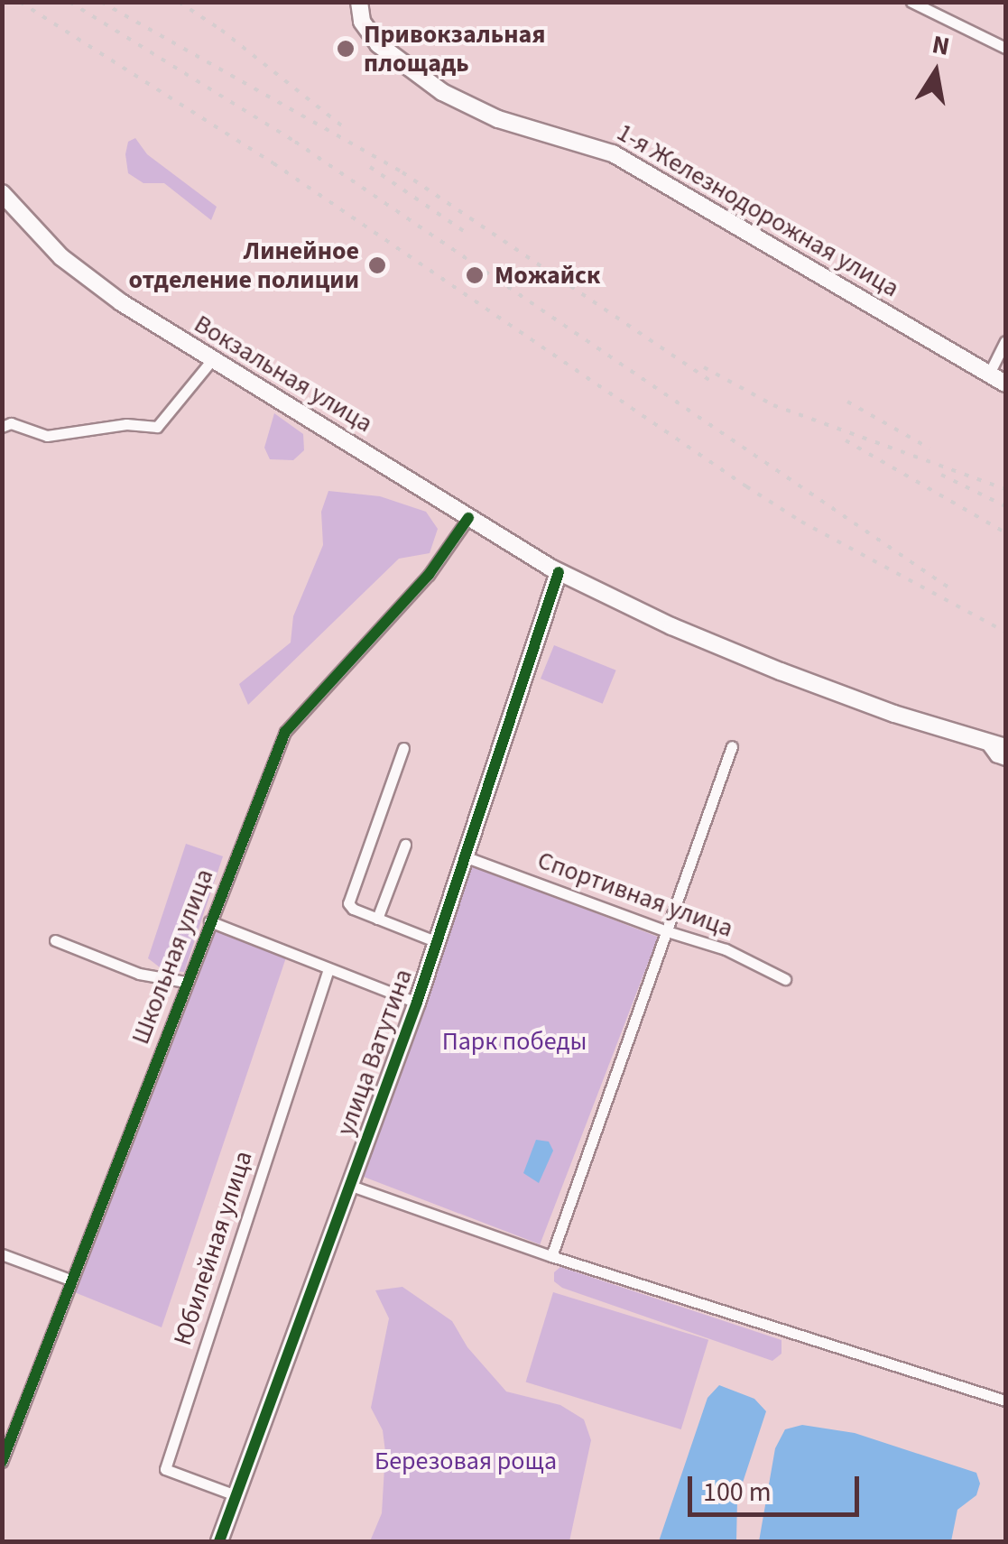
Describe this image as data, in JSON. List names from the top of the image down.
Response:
{
  "streets": {
    "main road": ["1-я Железнодорожная улица", "Вокзальная улица", "улица Ватутина"],
    "street": ["Спортивная улица", "Школьная улица", "Юбилейная улица"]
  },
  "crossings": [
    ["Вокзальная улица", "Школьная улица"],
    ["Вокзальная улица", "улица Ватутина"],
    ["Спортивная улица", "улица Ватутина"],
    ["улица Ватутина", "Юбилейная улица"]
  ],
  "parks": ["Парк победы", "Березовая роща"],
  "places": ["Привокзальная площадь", "Линейное отделение полиции", "Можайск"],
  "scale_bar": "100 m",
  "north": "top"
}
